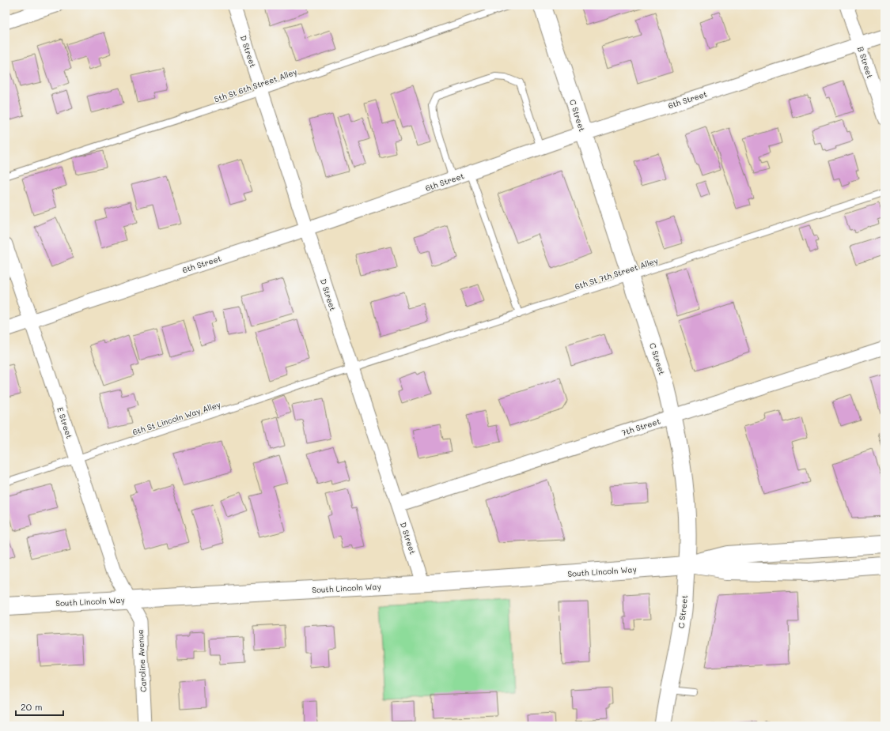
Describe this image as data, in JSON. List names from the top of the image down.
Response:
{
  "streets": {
    "main road": ["South Lincoln Way"],
    "street": [
      "D Street",
      "B Street",
      "6th Street",
      "C Street",
      "E Street",
      "7th Street",
      "Caroline Avenue"
    ],
    "lane": ["5th St 6th Street Alley", "6th St 7th Street Alley", "6th St Lincoln Way Alley"]
  },
  "crossings": [
    ["D Street", "5th St 6th Street Alley"],
    ["D Street", "6th Street"],
    ["D Street", "6th St 7th Street Alley"],
    ["D Street", "6th St Lincoln Way Alley"],
    ["D Street", "7th Street"],
    ["D Street", "South Lincoln Way"],
    ["B Street", "6th Street"],
    ["6th Street", "C Street"],
    ["6th Street", "E Street"],
    ["C Street", "6th St 7th Street Alley"],
    ["C Street", "7th Street"],
    ["C Street", "South Lincoln Way"],
    ["6th St 7th Street Alley", "6th St Lincoln Way Alley"],
    ["6th St Lincoln Way Alley", "E Street"],
    ["E Street", "South Lincoln Way"],
    ["E Street", "Caroline Avenue"],
    ["South Lincoln Way", "Caroline Avenue"]
  ],
  "scale_bar": "20 m"
}
